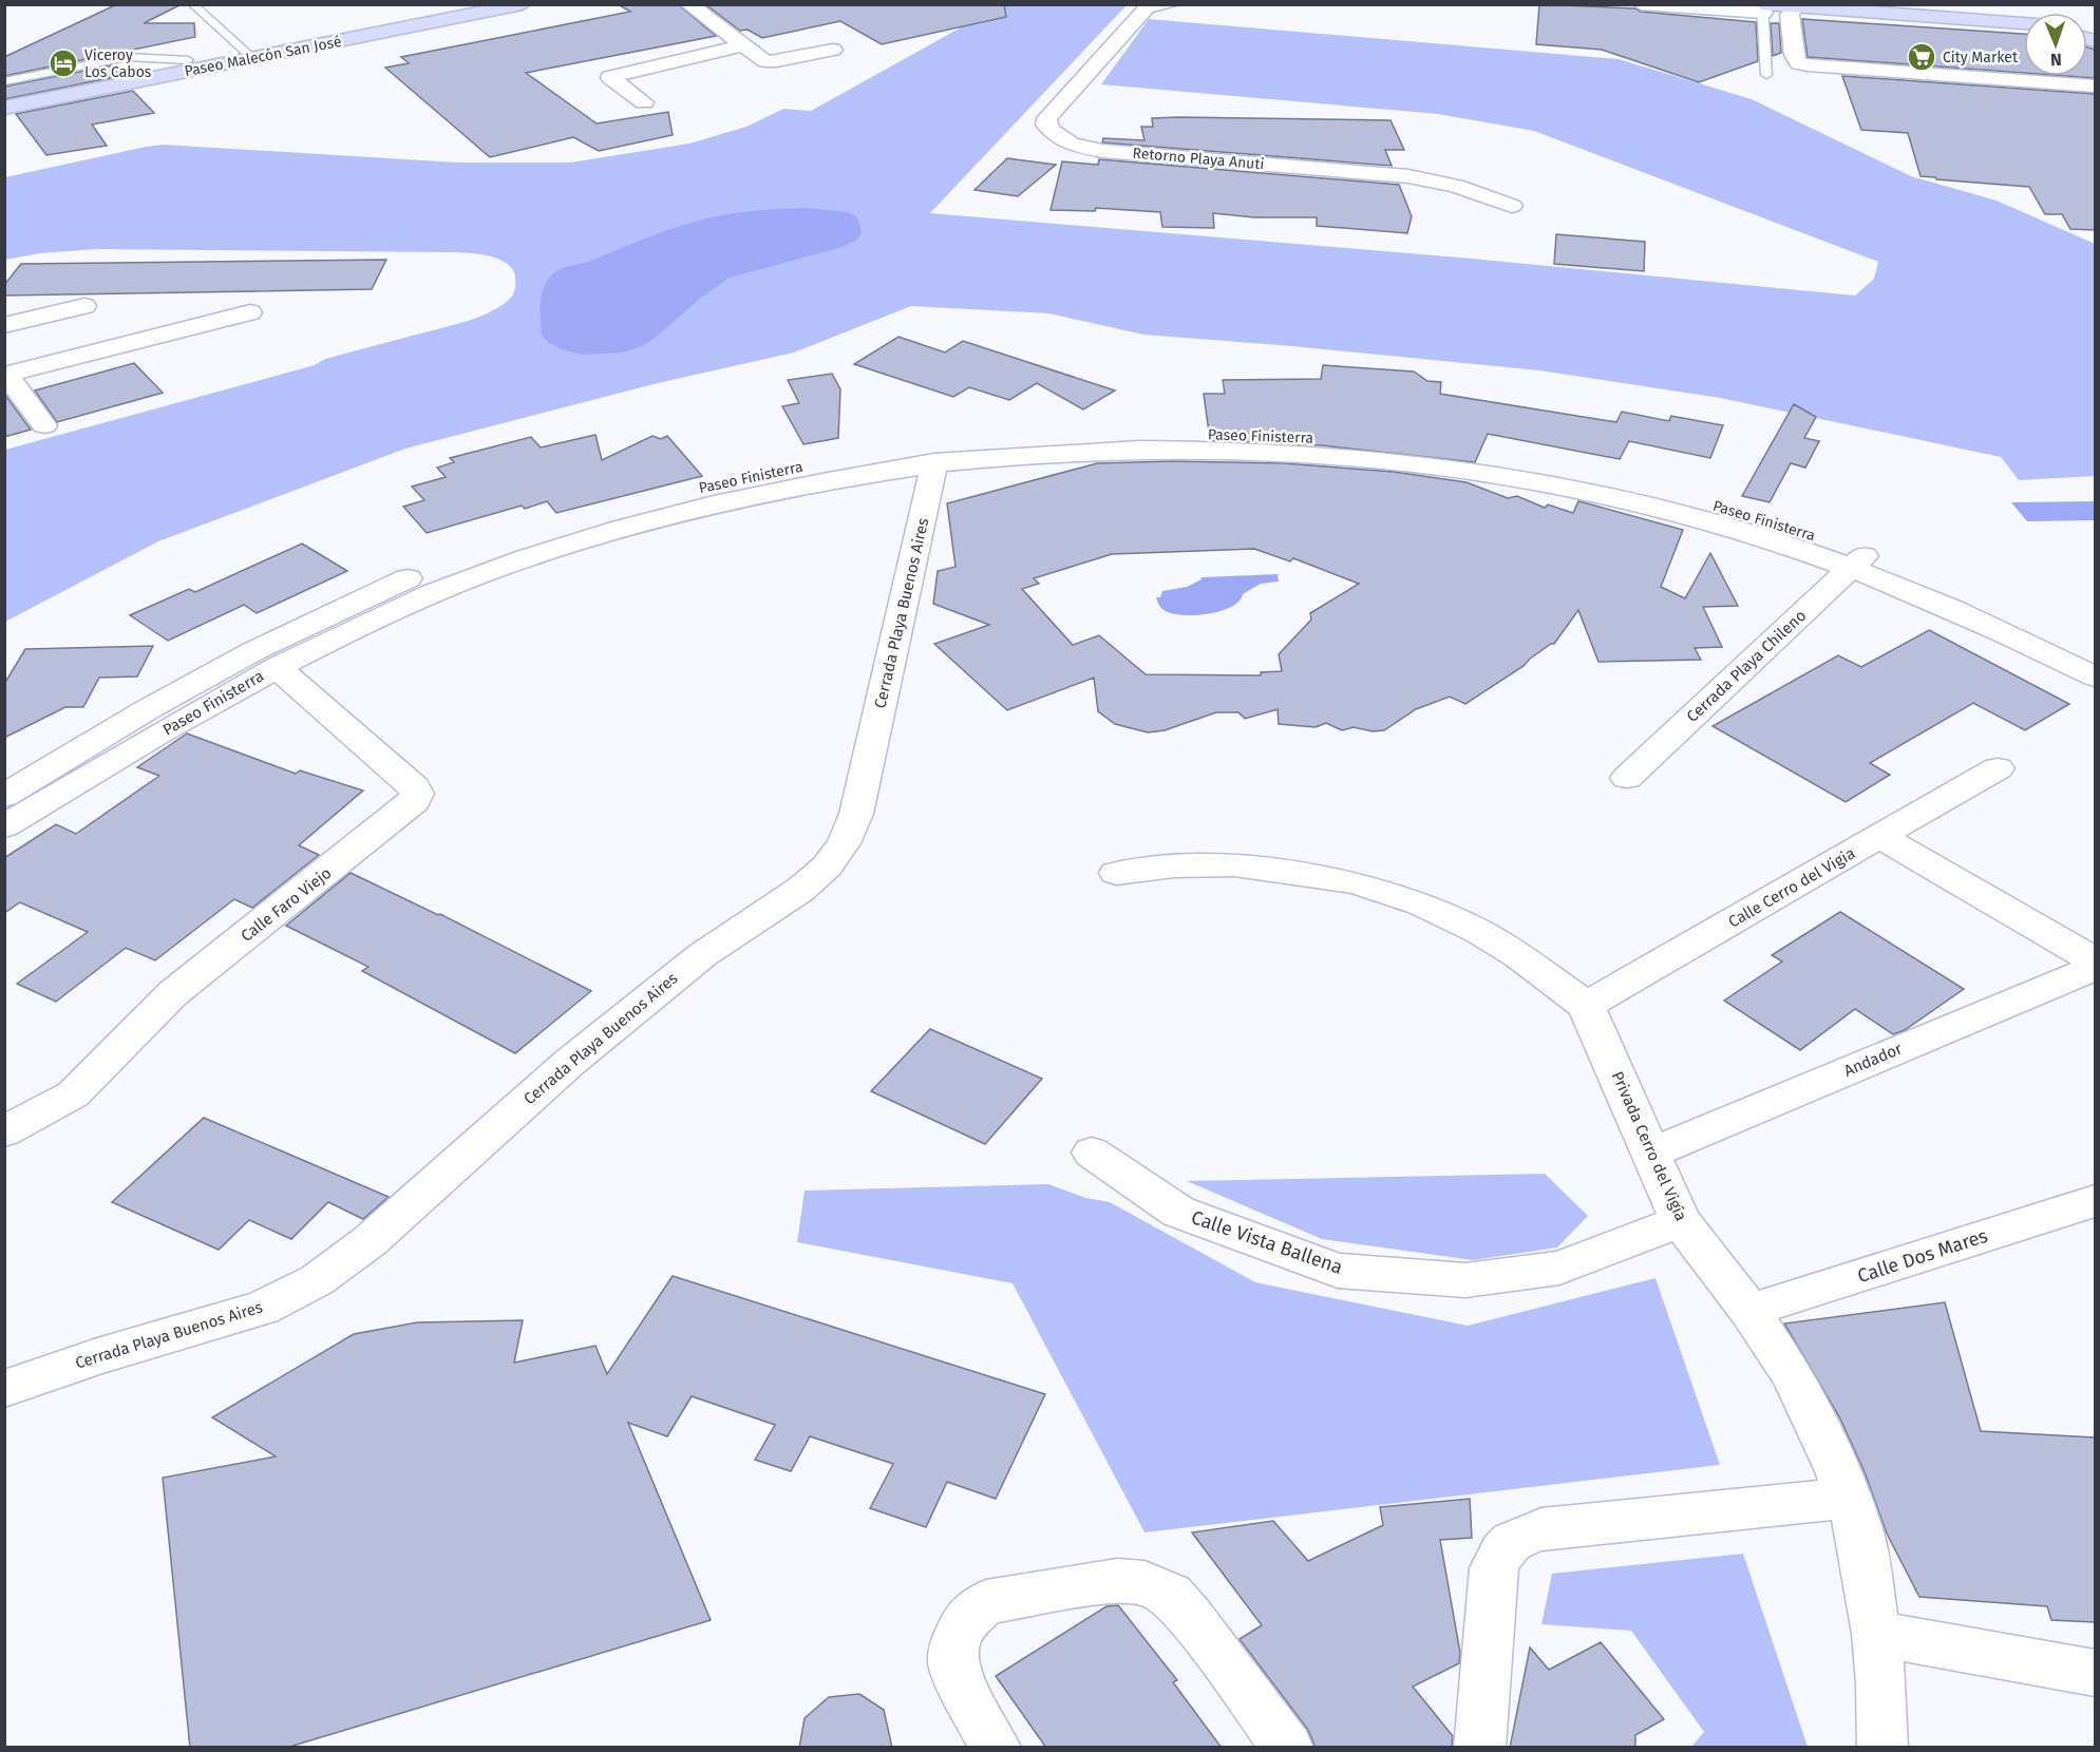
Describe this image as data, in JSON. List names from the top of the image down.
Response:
{
  "streets": {
    "main road": ["Paseo Malecón San José"],
    "street": [
      "Retorno Playa Anuti",
      "Paseo Finisterra",
      "Cerrada Playa Buenos Aires",
      "Cerrada Playa Chileno",
      "Calle Cerro del Vigia",
      "Calle Faro Viejo",
      "Andador",
      "Privada Cerro del Vigía",
      "Calle Vista Ballena",
      "Calle Dos Mares"
    ]
  },
  "crossings": [
    ["Paseo Finisterra", "Cerrada Playa Buenos Aires"],
    ["Paseo Finisterra", "Cerrada Playa Chileno"],
    ["Paseo Finisterra", "Calle Faro Viejo"],
    ["Calle Cerro del Vigia", "Privada Cerro del Vigía"],
    ["Andador", "Privada Cerro del Vigía"],
    ["Privada Cerro del Vigía", "Calle Vista Ballena"],
    ["Privada Cerro del Vigía", "Calle Dos Mares"]
  ],
  "places": {
    "supermarket": ["City Market"],
    "hotel": ["Viceroy Los Cabos"]
  },
  "north": "bottom"
}
